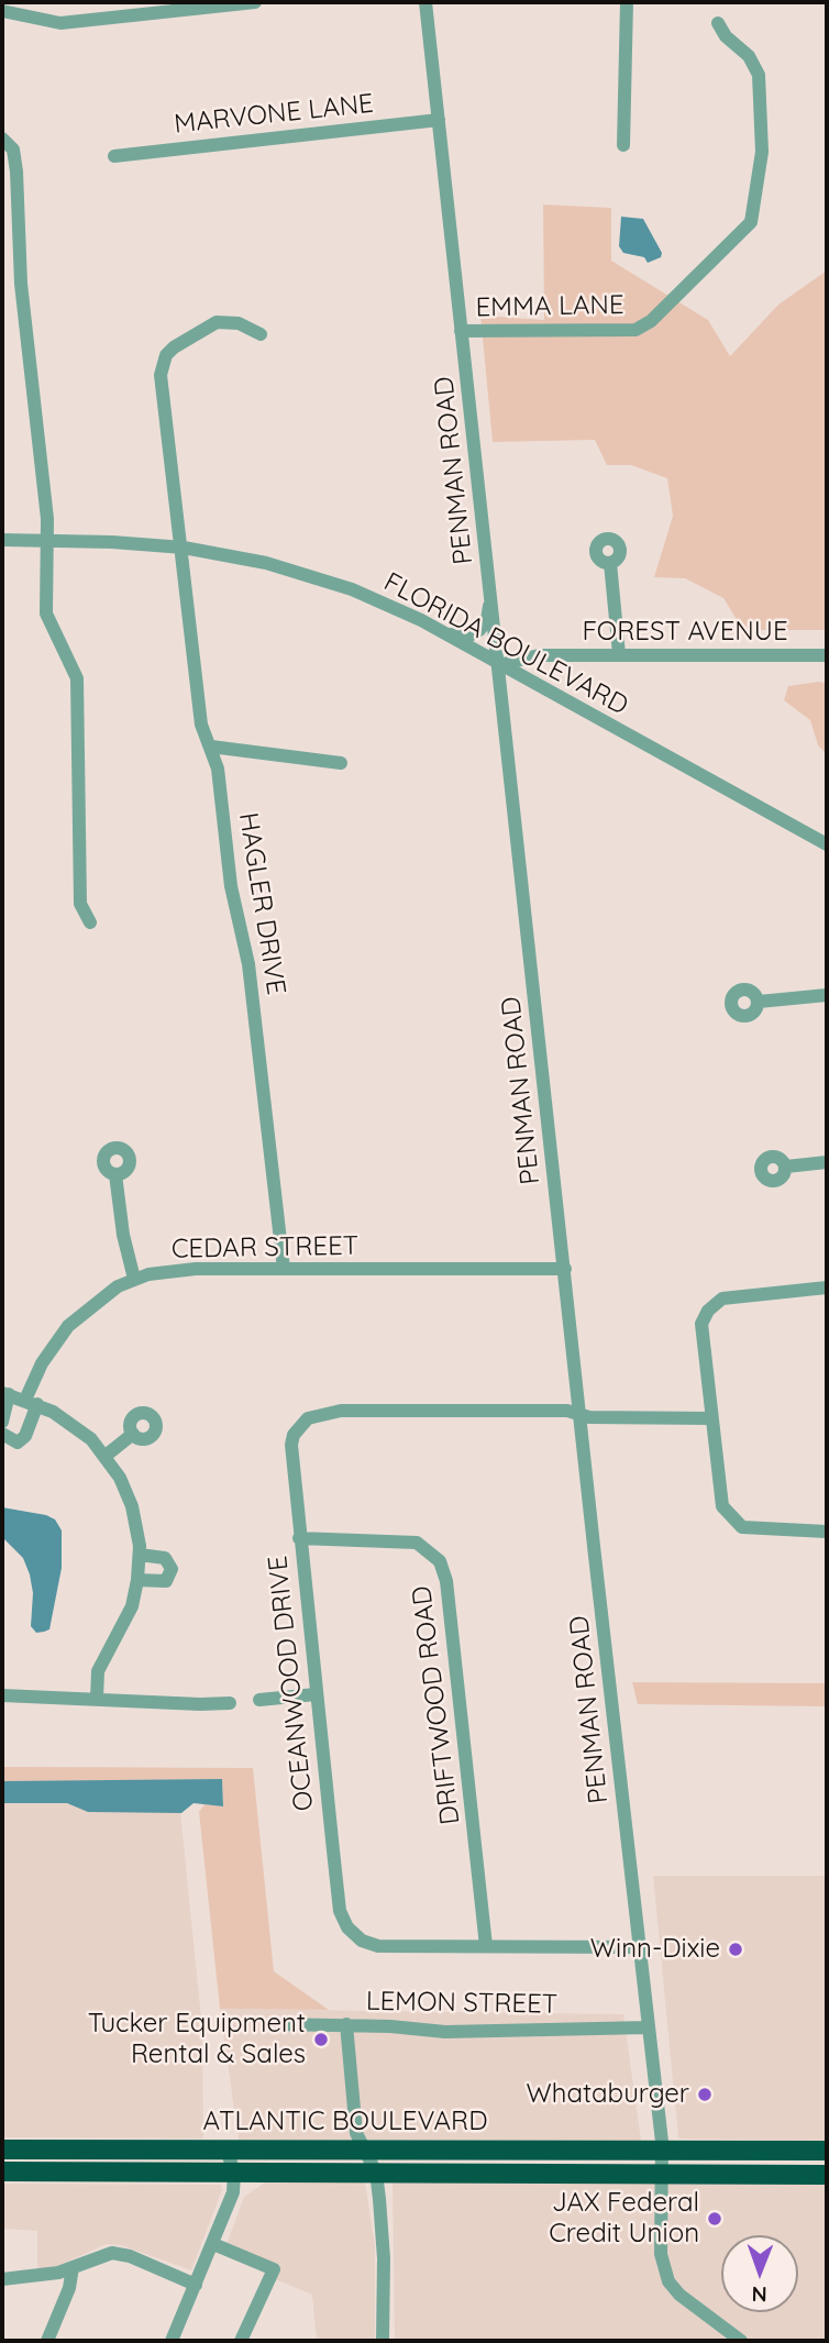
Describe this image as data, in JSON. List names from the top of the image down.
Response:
{
  "streets": {
    "highway": ["ATLANTIC BOULEVARD"],
    "street": [
      "MARVONE LANE",
      "EMMA LANE",
      "PENMAN ROAD",
      "FOREST AVENUE",
      "FLORIDA BOULEVARD",
      "HAGLER DRIVE",
      "CEDAR STREET",
      "OCEANWOOD DRIVE",
      "DRIFTWOOD ROAD",
      "LEMON STREET"
    ]
  },
  "crossings": [
    ["MARVONE LANE", "PENMAN ROAD"],
    ["EMMA LANE", "PENMAN ROAD"],
    ["PENMAN ROAD", "FOREST AVENUE"],
    ["PENMAN ROAD", "FLORIDA BOULEVARD"],
    ["PENMAN ROAD", "CEDAR STREET"],
    ["PENMAN ROAD", "OCEANWOOD DRIVE"],
    ["PENMAN ROAD", "LEMON STREET"],
    ["PENMAN ROAD", "ATLANTIC BOULEVARD"],
    ["FOREST AVENUE", "FLORIDA BOULEVARD"],
    ["FLORIDA BOULEVARD", "HAGLER DRIVE"],
    ["HAGLER DRIVE", "CEDAR STREET"],
    ["OCEANWOOD DRIVE", "DRIFTWOOD ROAD"]
  ],
  "places": [
    "Winn-Dixie",
    "Tucker Equipment Rental & Sales",
    "Whataburger",
    "JAX Federal Credit Union"
  ],
  "north": "bottom"
}
